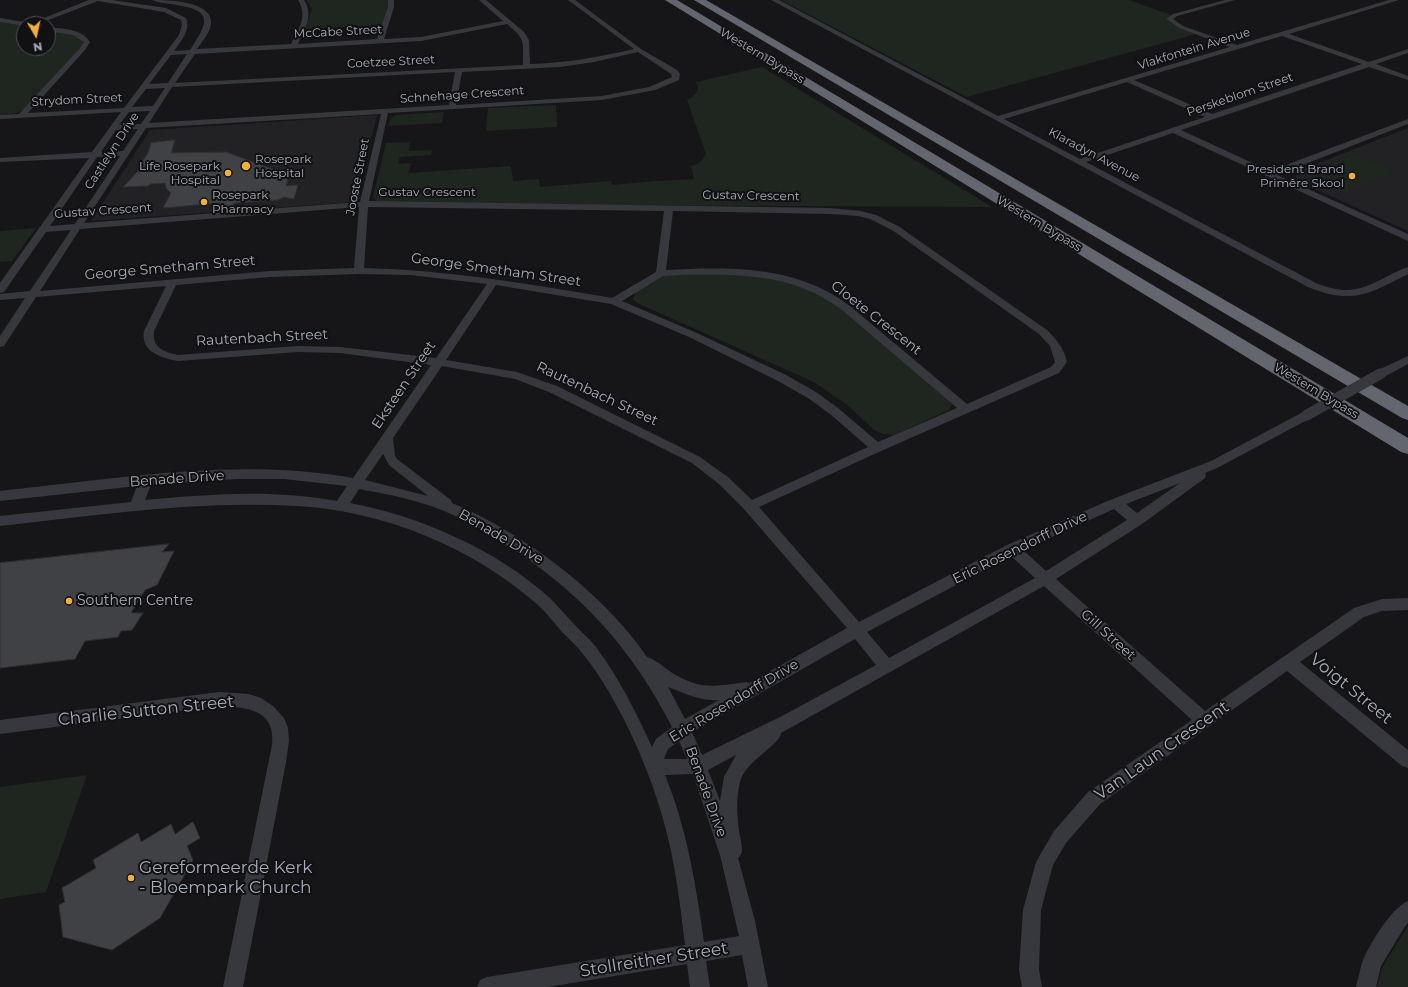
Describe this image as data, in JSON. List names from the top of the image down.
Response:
{
  "streets": {
    "highway": ["Western Bypass"],
    "street": [
      "McCabe Street",
      "Vlakfontein Avenue",
      "Coetzee Street",
      "Schnehage Crescent",
      "Perskeblom Street",
      "Strydom Street",
      "Castlelyn Drive",
      "Klaradyn Avenue",
      "Jooste Street",
      "Gustav Crescent",
      "George Smetham Street",
      "Cloete Crescent",
      "Rautenbach Street",
      "Eksteen Street",
      "Benade Drive",
      "Eric Rosendorff Drive",
      "Gill Street",
      "Voigt Street",
      "Charlie Sutton Street",
      "Van Laun Crescent",
      "Stollreither Street"
    ]
  },
  "crossings": [
    ["McCabe Street", "Castlelyn Drive"],
    ["Vlakfontein Avenue", "Klaradyn Avenue"],
    ["Coetzee Street", "Schnehage Crescent"],
    ["Coetzee Street", "Castlelyn Drive"],
    ["Schnehage Crescent", "Castlelyn Drive"],
    ["Schnehage Crescent", "Jooste Street"],
    ["Perskeblom Street", "Klaradyn Avenue"],
    ["Strydom Street", "Castlelyn Drive"],
    ["Castlelyn Drive", "Gustav Crescent"],
    ["Castlelyn Drive", "George Smetham Street"],
    ["Jooste Street", "Gustav Crescent"],
    ["Jooste Street", "George Smetham Street"],
    ["Gustav Crescent", "George Smetham Street"],
    ["Gustav Crescent", "Cloete Crescent"],
    ["Gustav Crescent", "Rautenbach Street"],
    ["George Smetham Street", "Rautenbach Street"],
    ["George Smetham Street", "Eksteen Street"],
    ["Rautenbach Street", "Eksteen Street"],
    ["Rautenbach Street", "Eric Rosendorff Drive"],
    ["Eksteen Street", "Benade Drive"],
    ["Benade Drive", "Eric Rosendorff Drive"],
    ["Benade Drive", "Stollreither Street"],
    ["Eric Rosendorff Drive", "Gill Street"],
    ["Gill Street", "Van Laun Crescent"],
    ["Voigt Street", "Van Laun Crescent"]
  ],
  "places": [
    "Rosepark Hospital",
    "Life Rosepark Hospital",
    "President Brand Primêre Skool",
    "Rosepark Pharmacy",
    "Southern Centre",
    "Gereformeerde Kerk - Bloempark Church"
  ],
  "north": "bottom"
}
